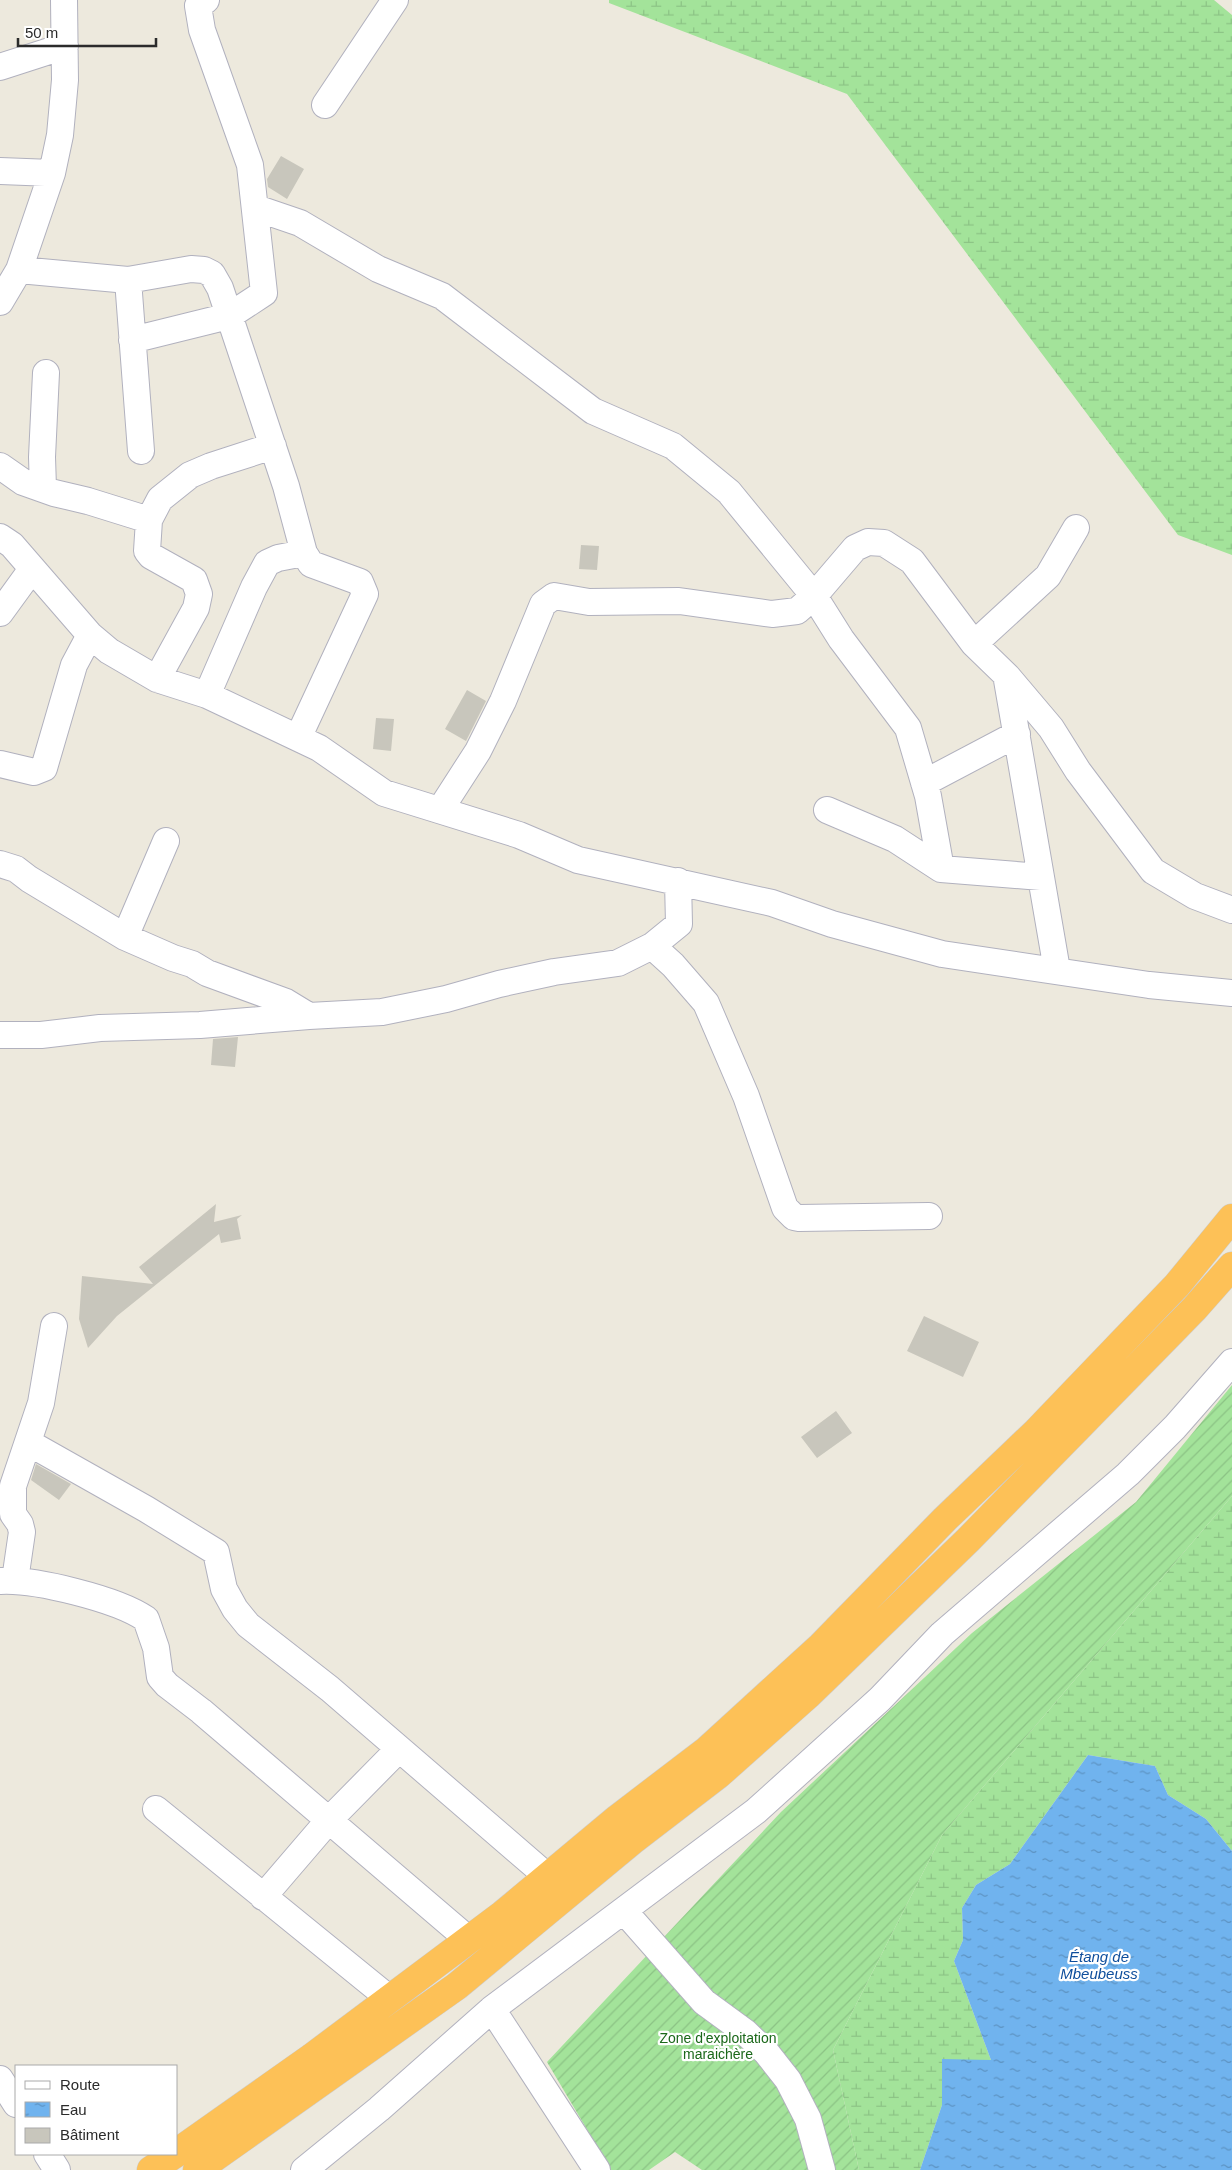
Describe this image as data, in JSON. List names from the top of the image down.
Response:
{
  "water": ["Étang de Mbeubeuss"],
  "parks": ["Zone d'exploitation maraichère"],
  "legend": ["Route", "Eau", "Bâtiment"],
  "scale_bar": "50 m"
}
